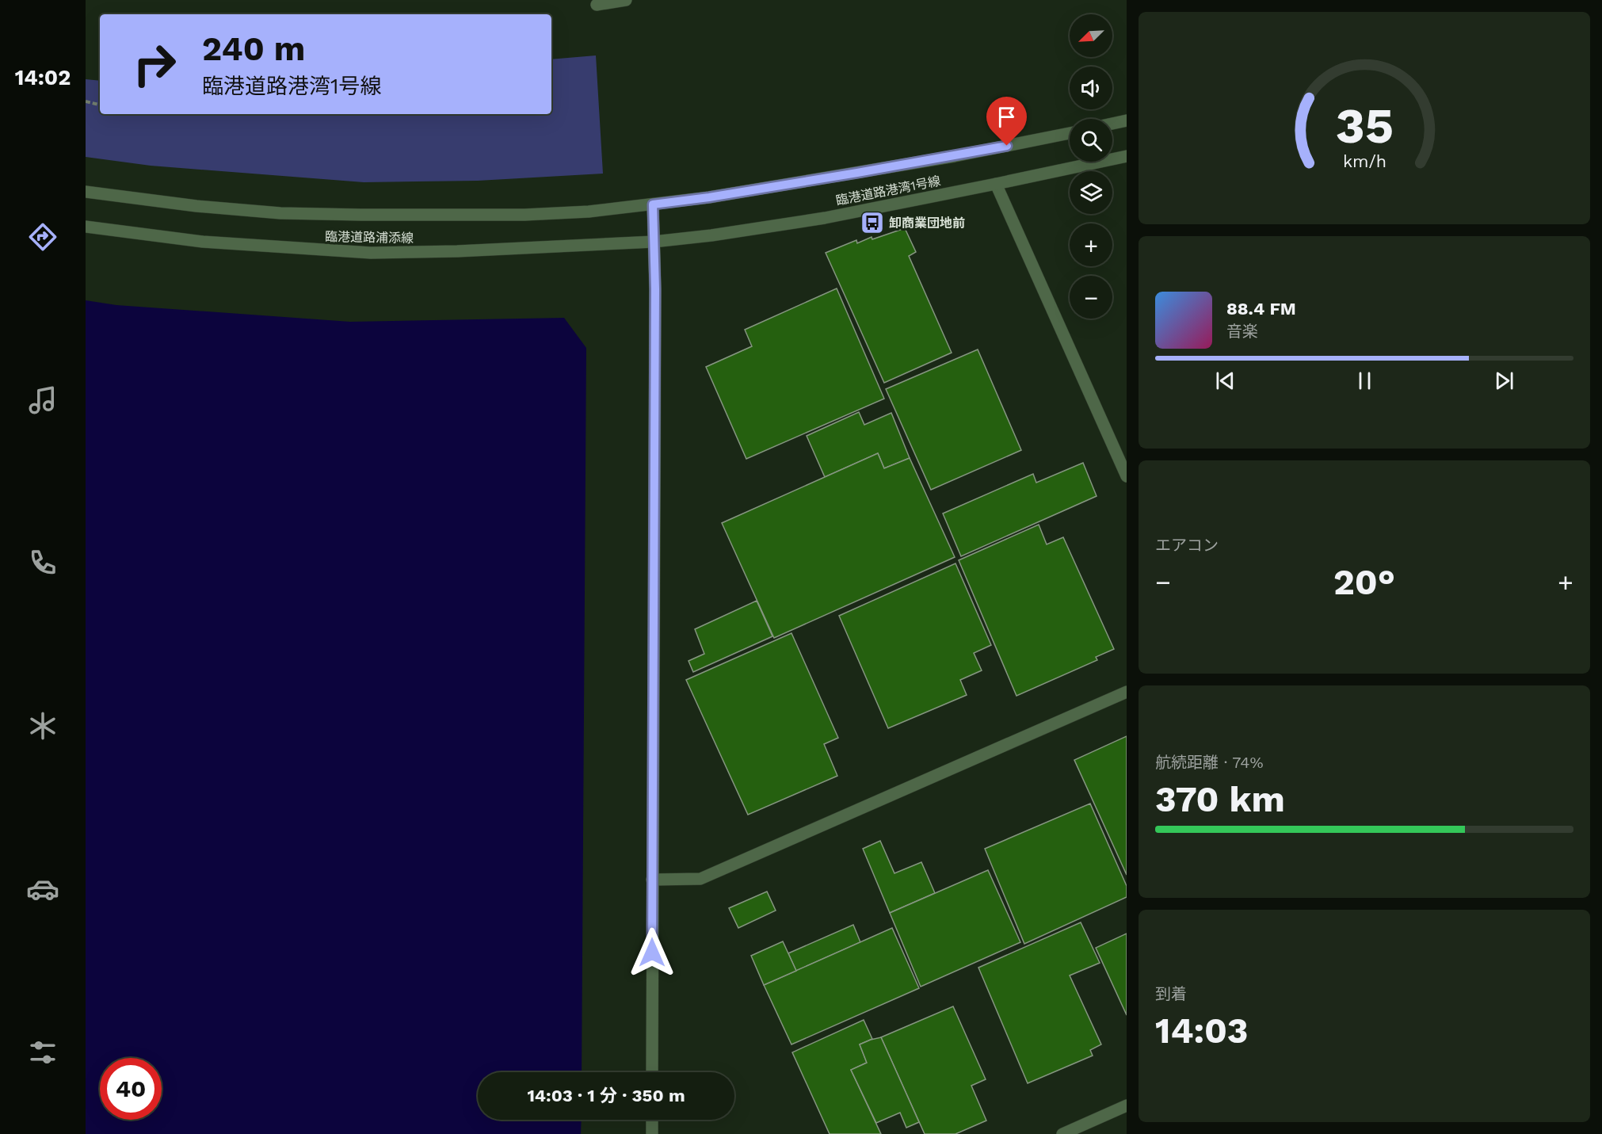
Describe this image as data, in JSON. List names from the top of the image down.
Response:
{
  "streets": {
    "street": ["臨港道路港湾1号線", "臨港道路浦添線"]
  },
  "crossings": [
    ["臨港道路港湾1号線", "臨港道路浦添線"]
  ],
  "places": {
    "bus stop": ["卸商業団地前"]
  },
  "north": "bottom left",
  "page": {
    "tabs": "14:02",
    "map_buttons": ["+", "−"],
    "turn": ["240 m", "臨港道路港湾1号線"],
    "song": ["88.4 FM", "音楽"],
    "tile": [
      "エアコン",
      ["航続距離 · 74%", "370 km"],
      ["到着", "14:03"]
    ],
    "heat": ["−", "20°", "+"],
    "limit": "40",
    "trip": "14:03 · 1 分 · 350 m",
    "gauge": ["35", "km/h"]
  }
}
